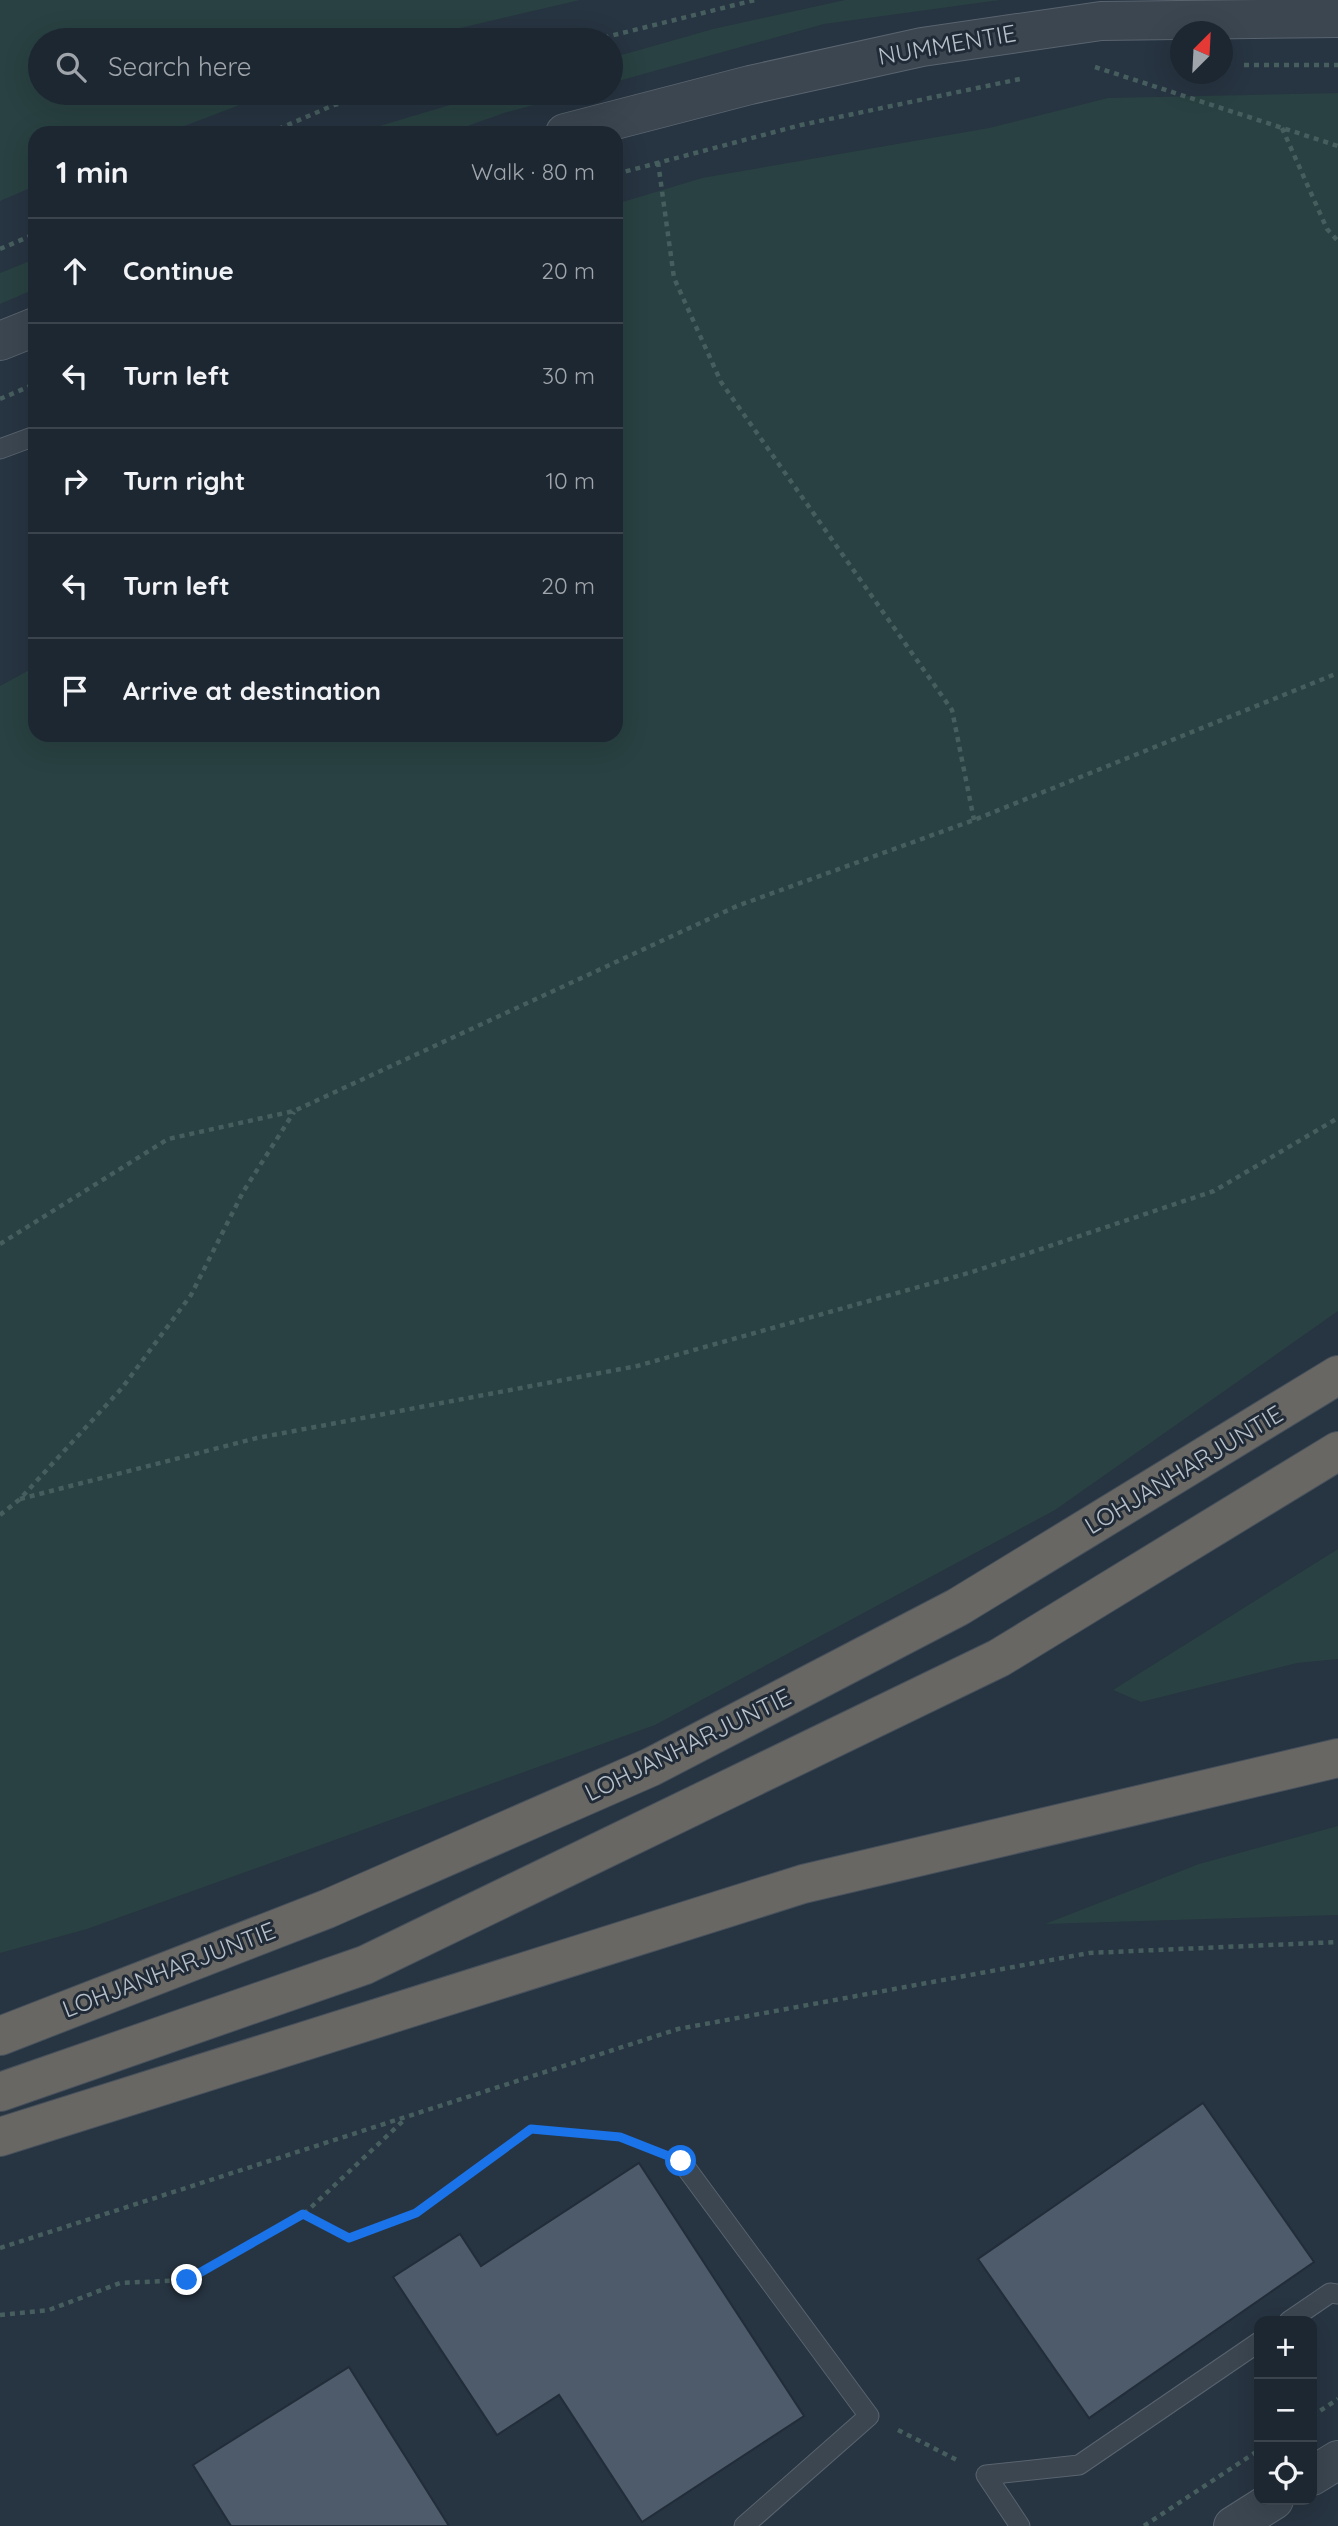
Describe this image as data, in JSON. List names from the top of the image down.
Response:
{
  "streets": {
    "highway": ["LOHJANHARJUNTIE"],
    "street": ["NUMMENTIE"]
  },
  "north": "top right",
  "page": {
    "search": "Search here",
    "heading": ["1 min", "Walk · 80 m"],
    "list": [
      ["Continue", "20 m"],
      ["Turn left", "30 m"],
      ["Turn right", "10 m"],
      ["Turn left", "20 m"],
      "Arrive at destination"
    ],
    "map_buttons": ["+", "−"]
  }
}
